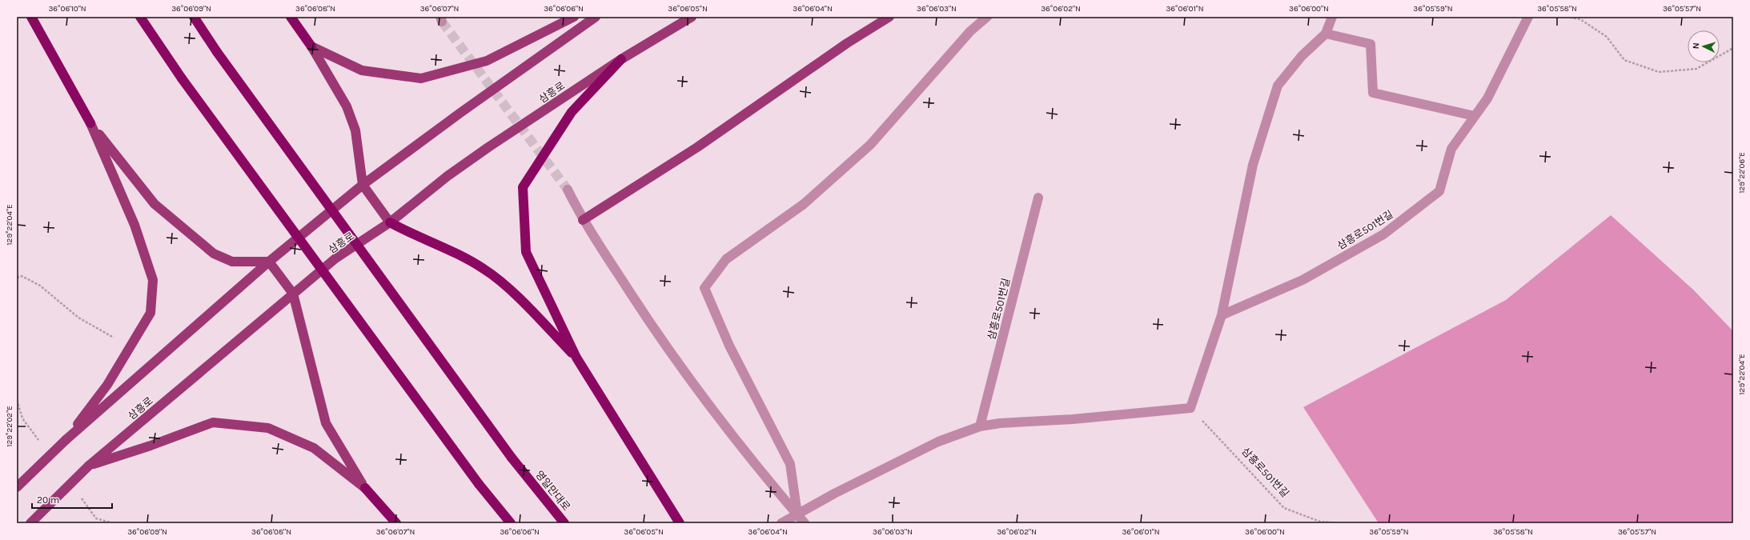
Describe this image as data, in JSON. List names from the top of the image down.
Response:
{
  "streets": {
    "highway": ["영일만대로"],
    "main road": ["삼흥로"],
    "street": ["삼흥로501번길"]
  },
  "scale_bar": "20 m",
  "north": "left",
  "coordinates": [
    "36°06'10\"N",
    "36°06'09\"N",
    "36°06'08\"N",
    "36°06'07\"N",
    "36°06'06\"N",
    "36°06'05\"N",
    "36°06'04\"N",
    "36°06'03\"N",
    "36°06'02\"N",
    "36°06'01\"N",
    "36°06'00\"N",
    "36°05'59\"N",
    "36°05'58\"N",
    "36°05'57\"N",
    "129°22'06\"E",
    "129°22'04\"E",
    "129°22'02\"E"
  ]
}
